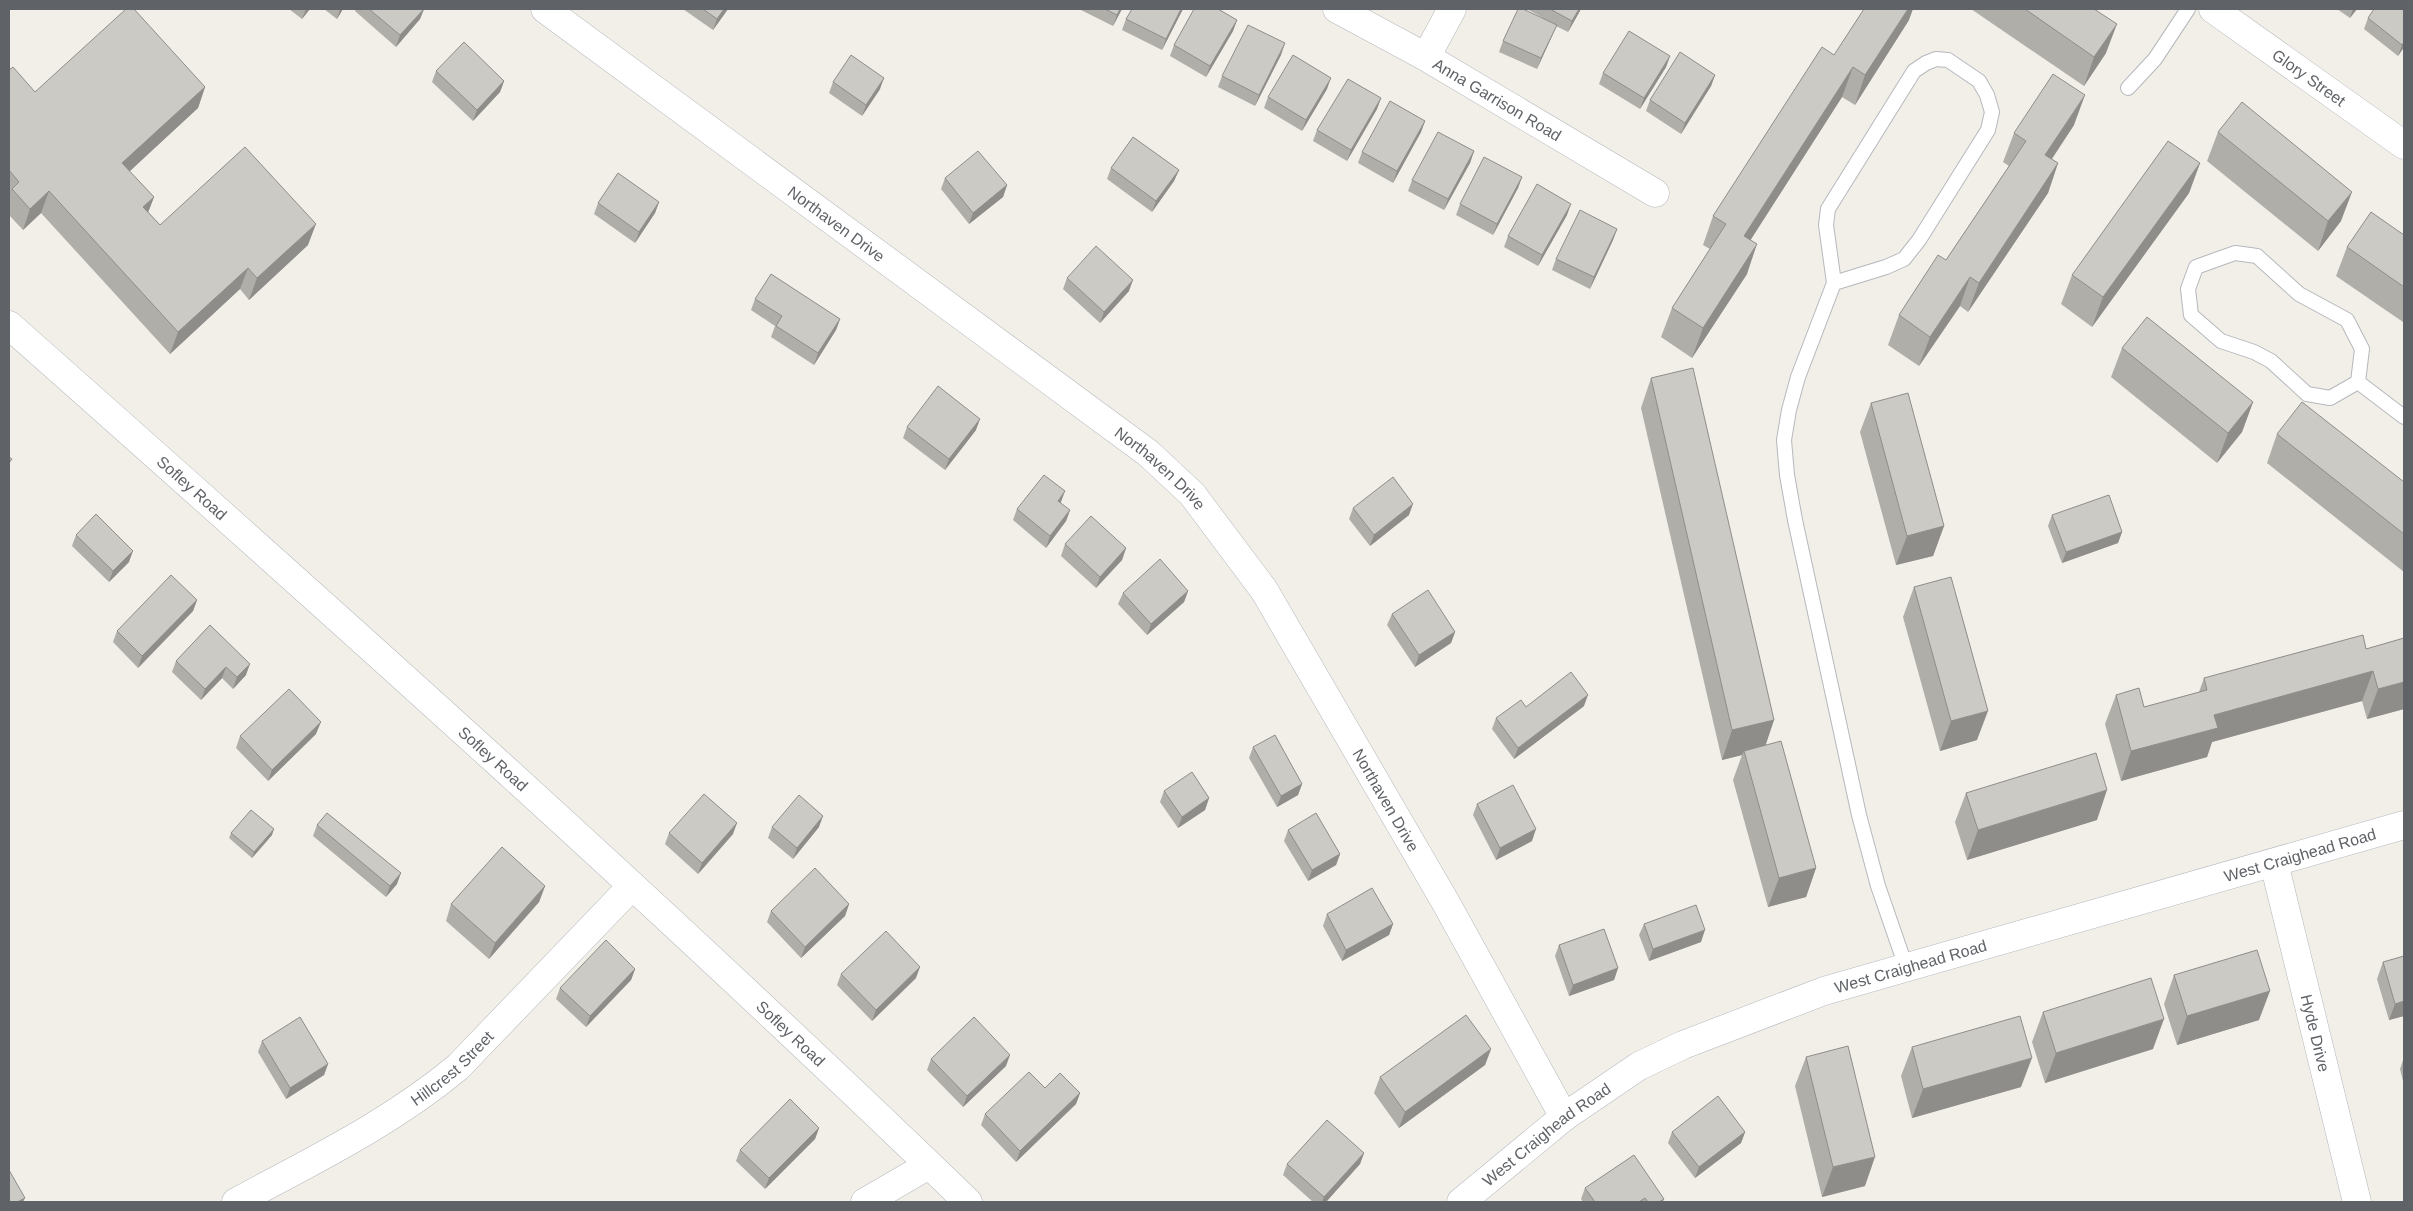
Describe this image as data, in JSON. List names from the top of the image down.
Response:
{
  "streets": {
    "street": [
      "Glory Street",
      "Anna Garrison Road",
      "Northaven Drive",
      "Sofley Road",
      "West Craighead Road",
      "Hyde Drive",
      "Hillcrest Street"
    ]
  },
  "crossings": [
    ["Northaven Drive", "West Craighead Road"],
    ["Sofley Road", "Hillcrest Street"],
    ["West Craighead Road", "Hyde Drive"]
  ]
}
